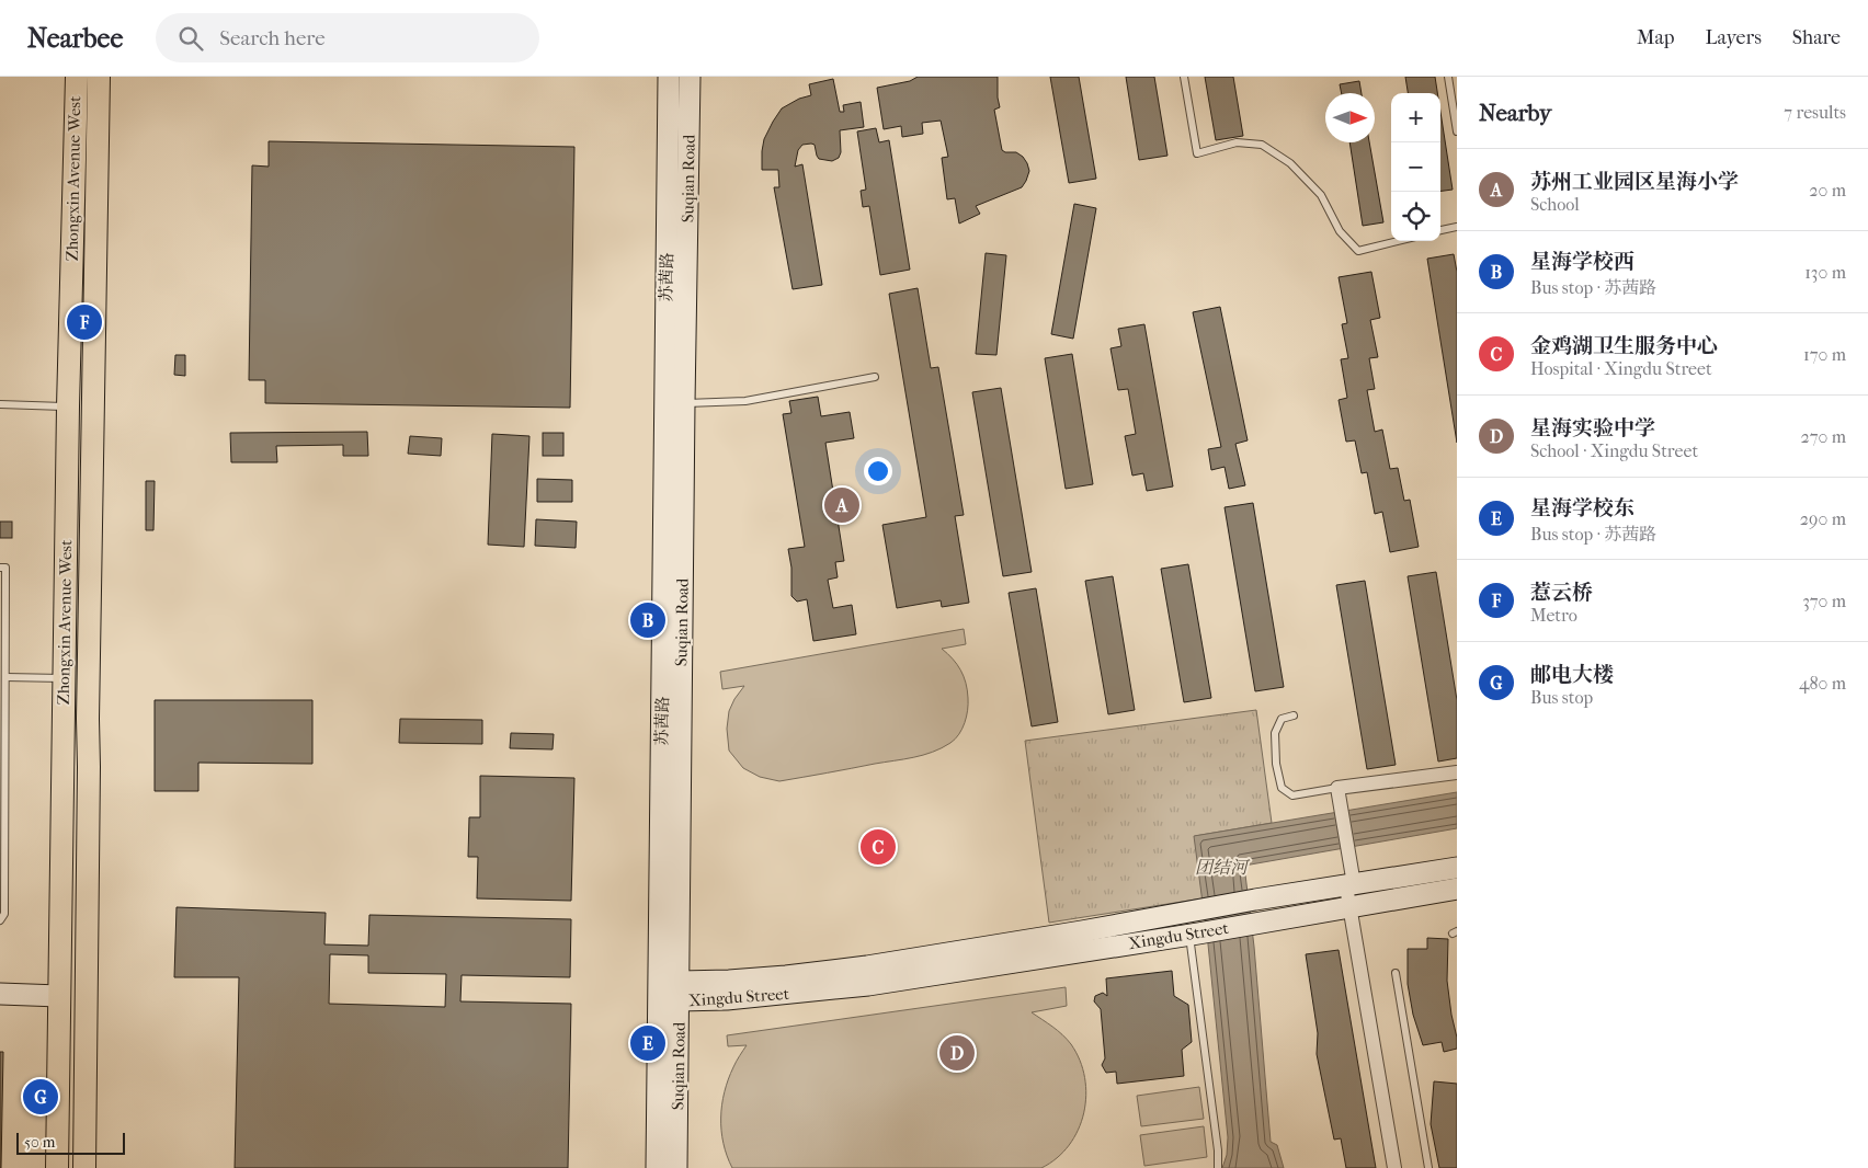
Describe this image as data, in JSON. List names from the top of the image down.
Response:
{
  "streets": {
    "main road": [
      "Zhongxin Avenue West",
      "Suqian Road",
      "苏茜路",
      "Xingdu Street"
    ]
  },
  "crossings": [
    ["Suqian Road", "Xingdu Street"],
    ["苏茜路", "Xingdu Street"]
  ],
  "water": ["团结河"],
  "scale_bar": "50 m",
  "north": "right",
  "page": {
    "header": "Nearbee",
    "search": "Search here",
    "nav": ["Map", "Layers", "Share"],
    "heading": ["Nearby", "7 results"],
    "map_buttons": ["+", "−"],
    "list": [
      {
        "mark": "A",
        "name": "苏州工业园区星海小学",
        "note": "School",
        "value": "20 m"
      },
      {
        "mark": "B",
        "name": "星海学校西",
        "note": "Bus stop · 苏茜路",
        "value": "130 m"
      },
      {
        "mark": "C",
        "name": "金鸡湖卫生服务中心",
        "note": "Hospital · Xingdu Street",
        "value": "170 m"
      },
      {
        "mark": "D",
        "name": "星海实验中学",
        "note": "School · Xingdu Street",
        "value": "270 m"
      },
      {
        "mark": "E",
        "name": "星海学校东",
        "note": "Bus stop · 苏茜路",
        "value": "290 m"
      },
      {
        "mark": "F",
        "name": "惹云桥",
        "note": "Metro",
        "value": "370 m"
      },
      {
        "mark": "G",
        "name": "邮电大楼",
        "note": "Bus stop",
        "value": "480 m"
      }
    ],
    "pins": [
      "F",
      "A",
      "B",
      "C",
      "E",
      "D",
      "G"
    ],
    "scale": "50 m"
  }
}
